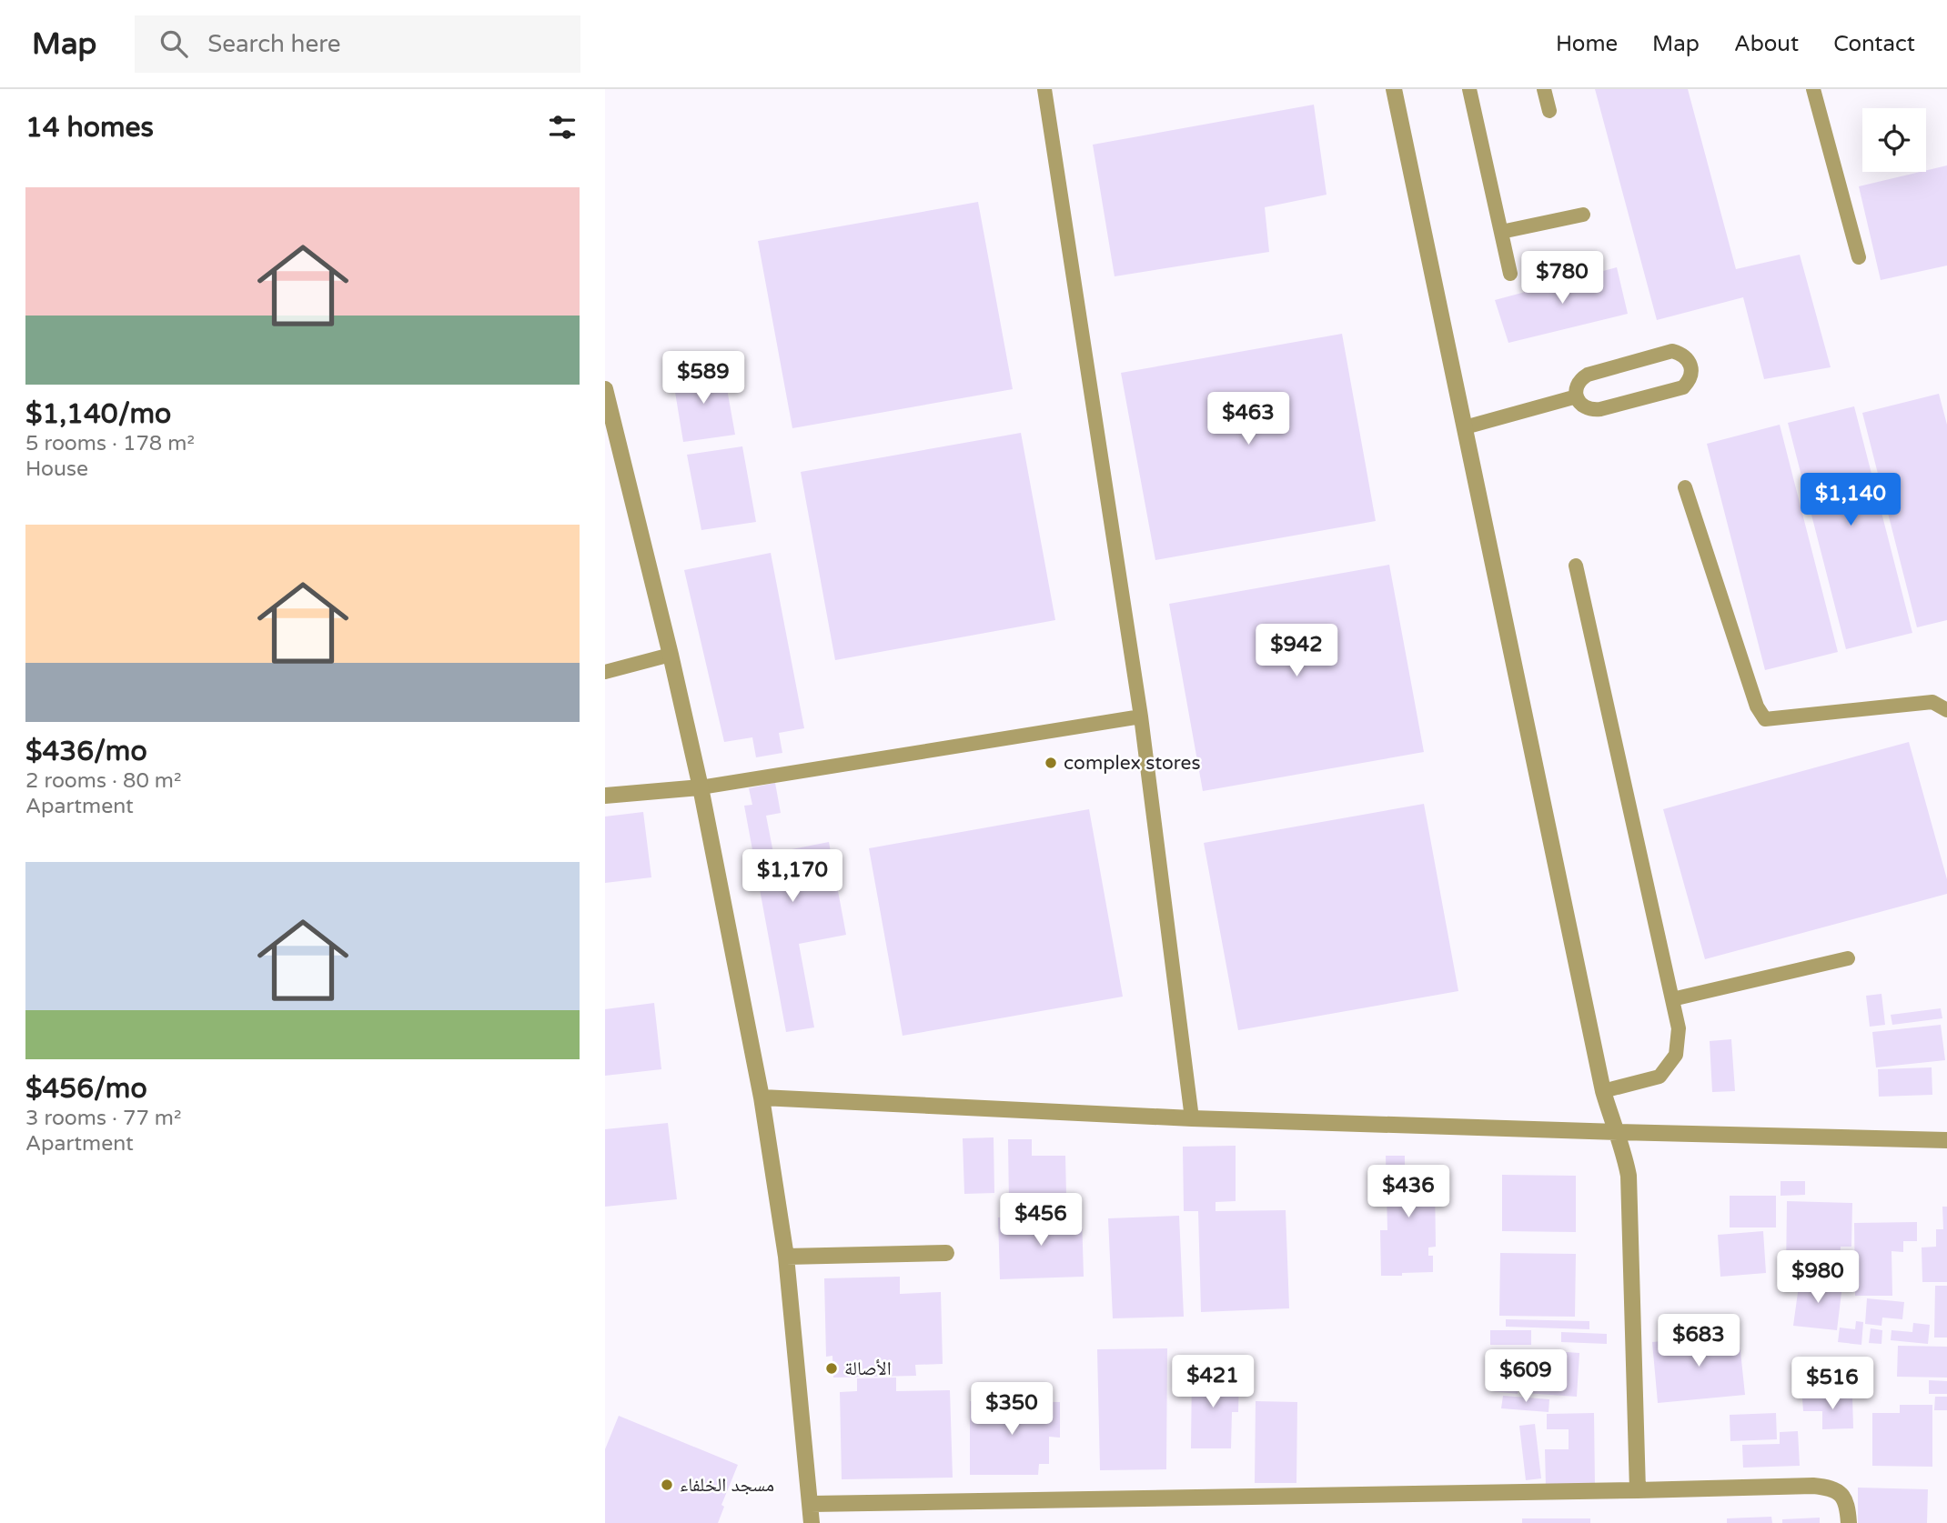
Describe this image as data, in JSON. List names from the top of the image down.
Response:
{
  "places": ["complex stores", "الأصالة", "مسجد الخلفاء"],
  "page": {
    "header": "Map",
    "search": "Search here",
    "nav": [
      "Home",
      "Map",
      "About",
      "Contact"
    ],
    "heading": "14 homes",
    "list": [
      {
        "name": "$1,140/mo",
        "note": "5 rooms · 178 m² · House"
      },
      {
        "name": "$436/mo",
        "note": "2 rooms · 80 m² · Apartment"
      },
      {
        "name": "$456/mo",
        "note": "3 rooms · 77 m² · Apartment"
      }
    ],
    "price": [
      "$780",
      "$589",
      "$463",
      "$1,140",
      "$942",
      "$1,170",
      "$436",
      "$456",
      "$980",
      "$683",
      "$609",
      "$421",
      "$516",
      "$350"
    ]
  }
}
